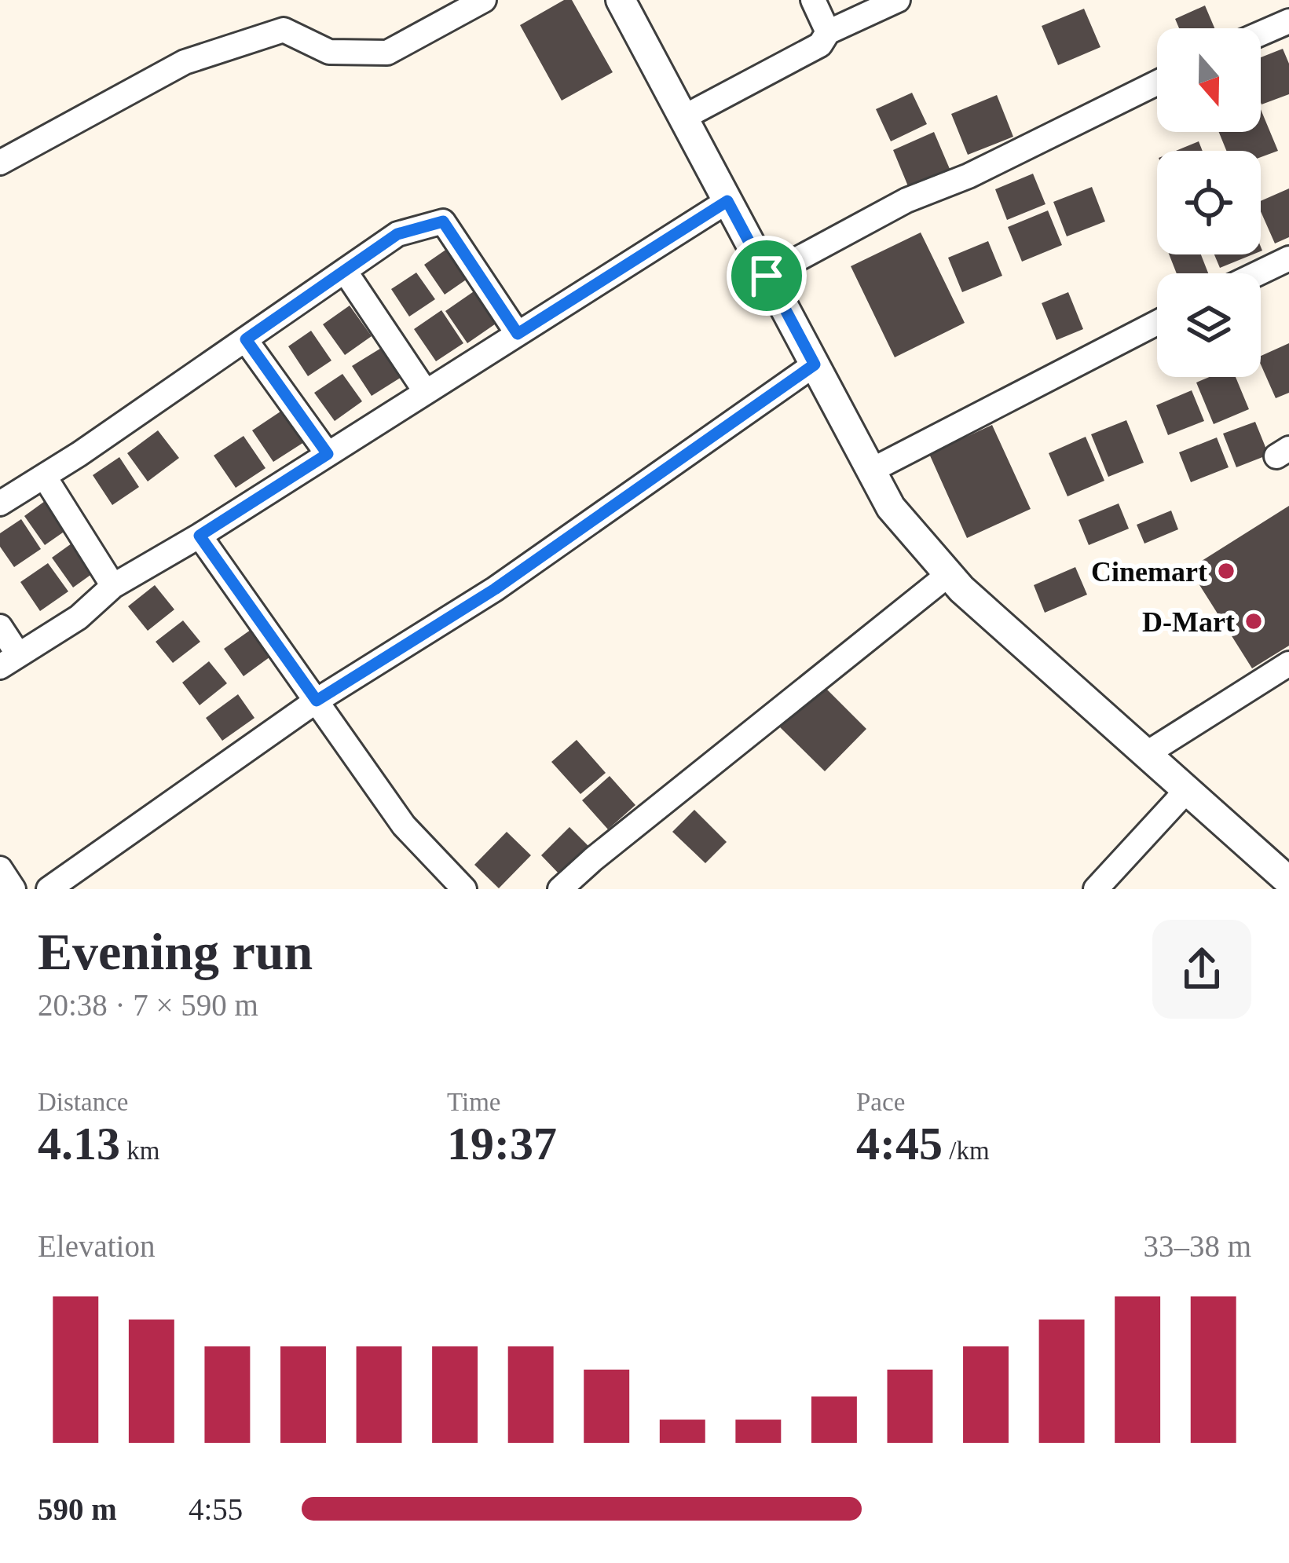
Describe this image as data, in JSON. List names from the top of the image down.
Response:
{
  "places": ["Cinemart", "D-Mart"],
  "north": "bottom",
  "page": {
    "heading": ["Evening run", "20:38 · 7 × 590 m"],
    "stats": [
      ["Distance", "4.13 km"],
      ["Time", "19:37"],
      ["Pace", "4:45 /km"]
    ],
    "chart": ["Elevation", "33–38 m"],
    "list": [
      {
        "name": "590 m",
        "note": "4:55"
      }
    ]
  }
}
